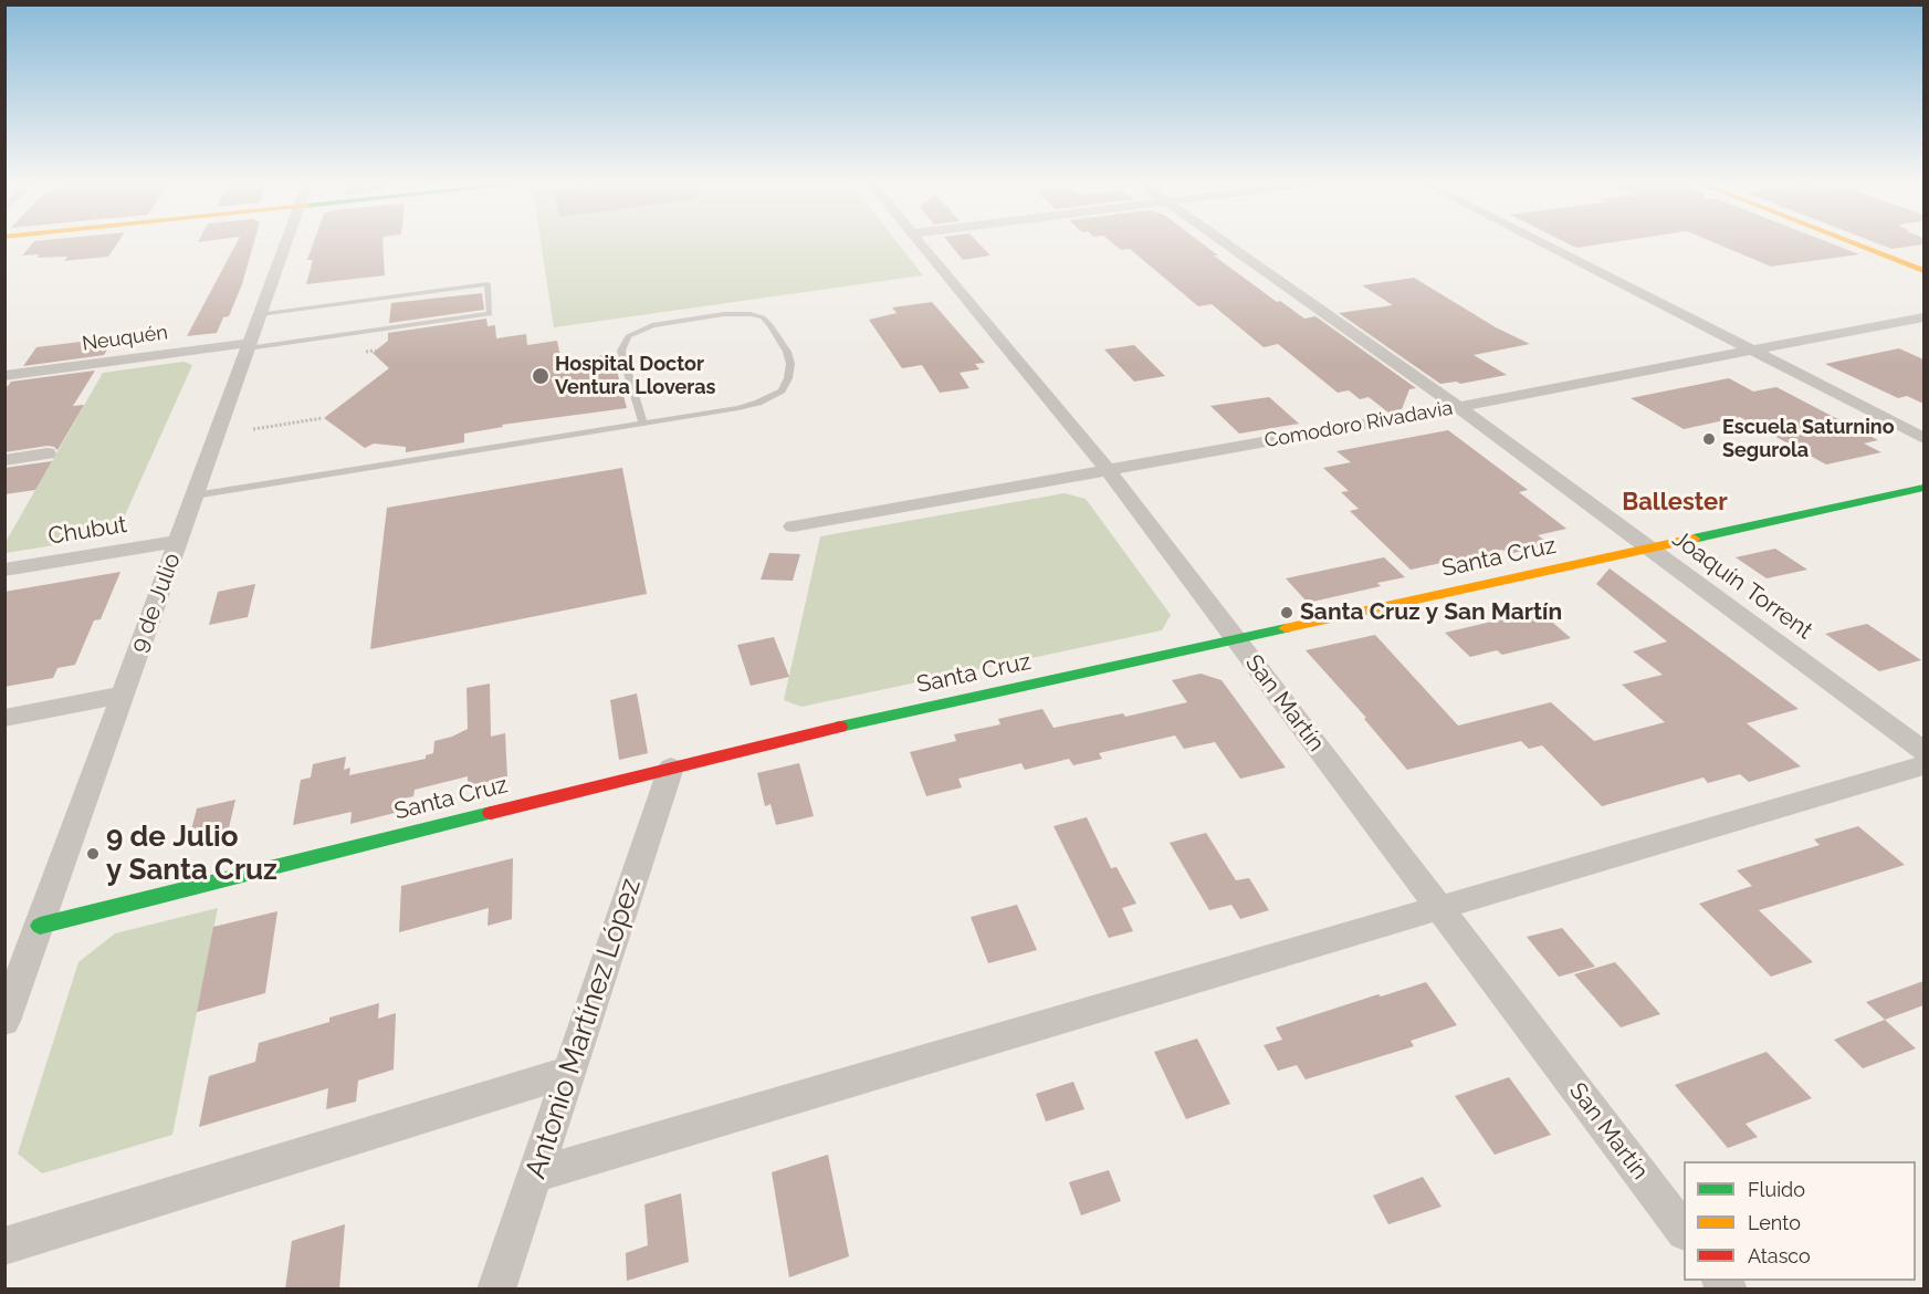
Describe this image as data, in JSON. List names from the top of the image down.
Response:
{
  "streets": {
    "street": [
      "Neuquén",
      "Comodoro Rivadavia",
      "Chubut",
      "Santa Cruz",
      "Joaquín Torrent",
      "9 de Julio",
      "San Martín",
      "Antonio Martínez López"
    ]
  },
  "crossings": [
    ["Neuquén", "9 de Julio"],
    ["Comodoro Rivadavia", "Joaquín Torrent"],
    ["Comodoro Rivadavia", "San Martín"],
    ["Chubut", "9 de Julio"],
    ["Santa Cruz", "Joaquín Torrent"],
    ["Santa Cruz", "9 de Julio"],
    ["Santa Cruz", "San Martín"],
    ["Santa Cruz", "Antonio Martínez López"]
  ],
  "districts": ["Ballester"],
  "places": [
    "Hospital Doctor Ventura Lloveras",
    "Escuela Saturnino Segurola",
    "Santa Cruz y San Martín",
    "9 de Julio y Santa Cruz"
  ],
  "legend": ["Fluido", "Lento", "Atasco"]
}
